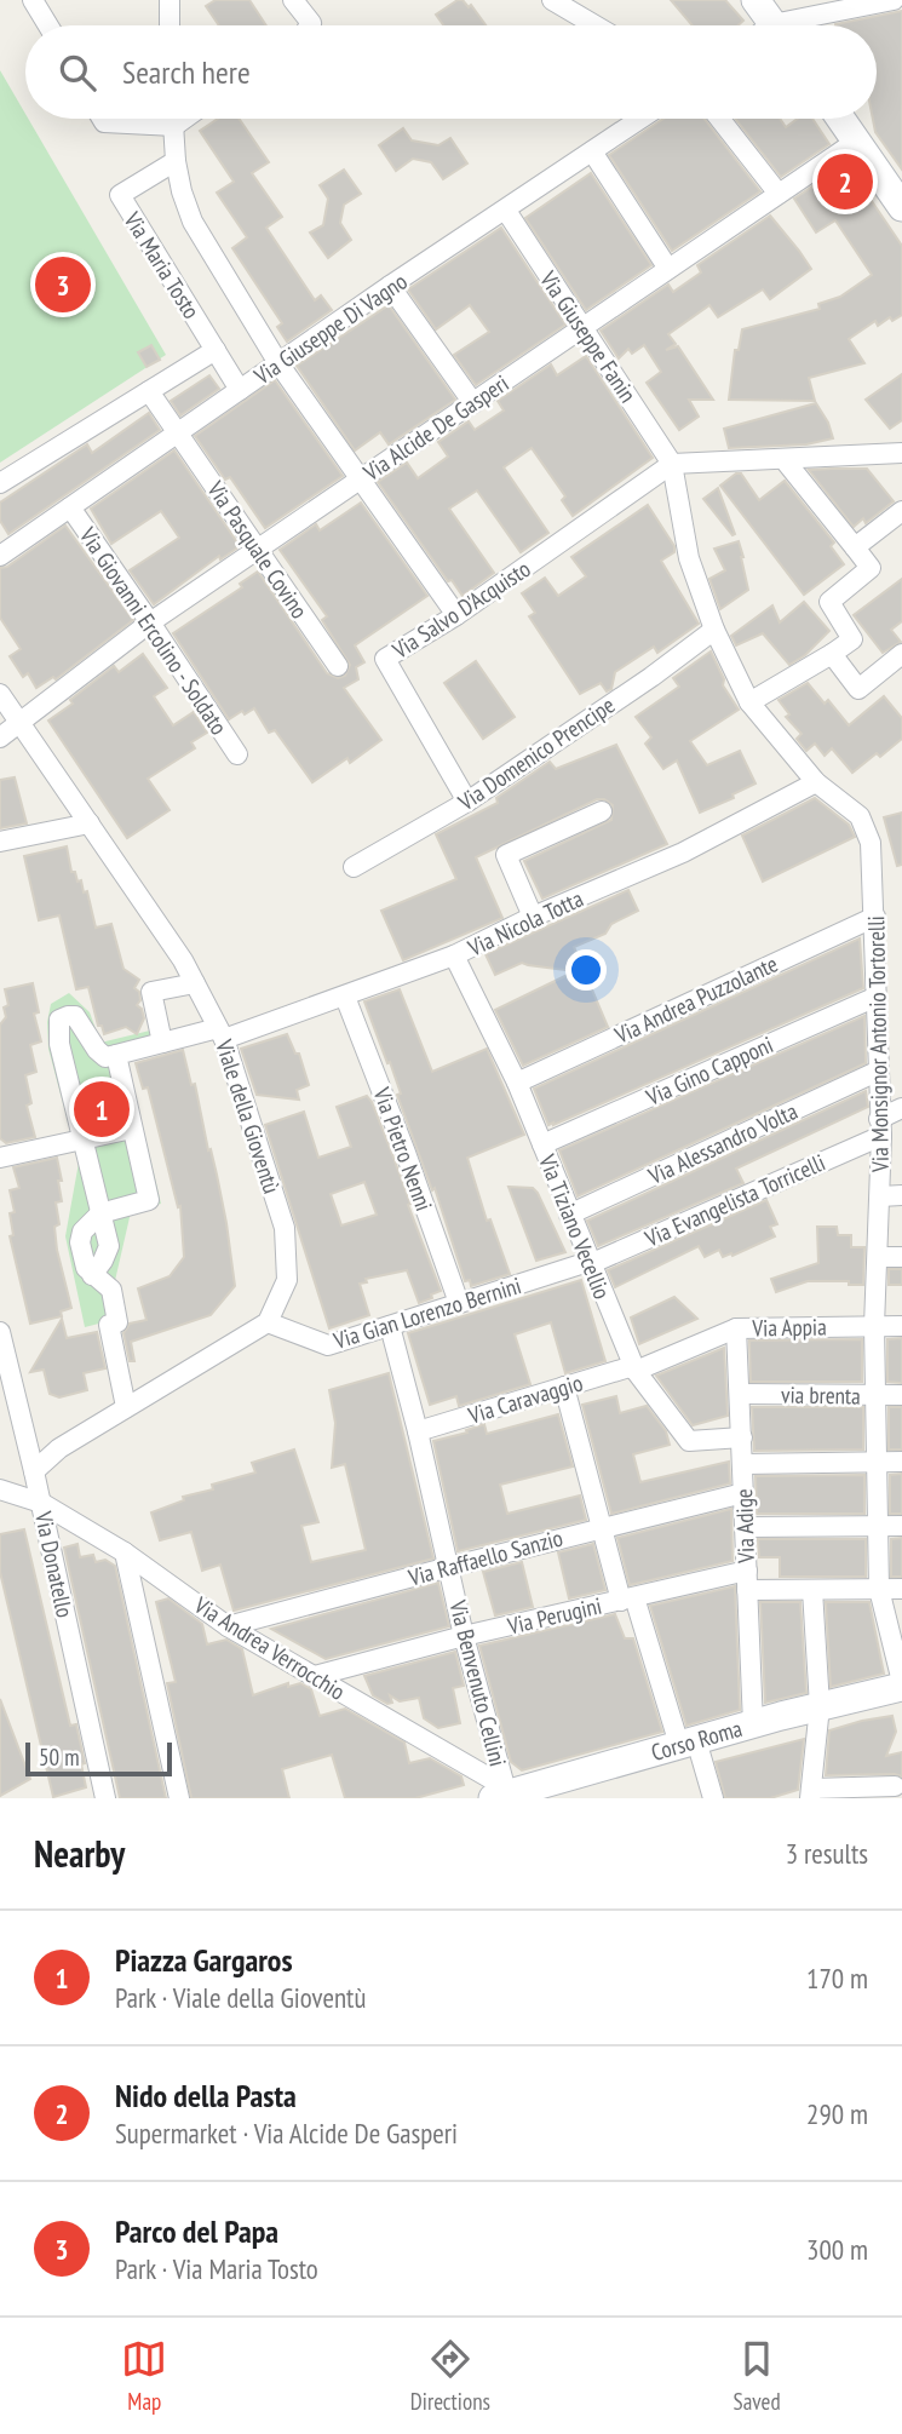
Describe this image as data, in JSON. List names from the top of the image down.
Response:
{
  "streets": {
    "main road": ["Corso Roma"],
    "street": [
      "Via Maria Tosto",
      "Via Giuseppe Di Vagno",
      "Via Giuseppe Fanin",
      "Via Alcide De Gasperi",
      "Via Pasquale Covino",
      "Via Salvo D'Acquisto",
      "Via Giovanni Ercolino - Soldato",
      "Via Domenico Prencipe",
      "Via Nicola Totta",
      "Via Andrea Puzzolante",
      "Via Monsignor Antonio Tortorelli",
      "Via Gino Capponi",
      "Viale della Gioventù",
      "Via Alessandro Volta",
      "Via Pietro Nenni",
      "Via Evangelista Torricelli",
      "Via Tiziano Vecellio",
      "Via Gian Lorenzo Bernini",
      "Via Appia",
      "via brenta",
      "Via Caravaggio",
      "Via Adige",
      "Via Raffaello Sanzio",
      "Via Donatello",
      "Via Perugini",
      "Via Andrea Verrocchio",
      "Via Benvenuto Cellini"
    ]
  },
  "crossings": [
    ["Via Maria Tosto", "Via Giuseppe Di Vagno"],
    ["Via Maria Tosto", "Via Alcide De Gasperi"],
    ["Via Maria Tosto", "Via Salvo D'Acquisto"],
    ["Via Giuseppe Di Vagno", "Via Giuseppe Fanin"],
    ["Via Giuseppe Di Vagno", "Via Pasquale Covino"],
    ["Via Giuseppe Di Vagno", "Via Giovanni Ercolino - Soldato"],
    ["Via Giuseppe Fanin", "Via Alcide De Gasperi"],
    ["Via Giuseppe Fanin", "Via Salvo D'Acquisto"],
    ["Via Giuseppe Fanin", "Via Monsignor Antonio Tortorelli"],
    ["Via Alcide De Gasperi", "Via Pasquale Covino"],
    ["Via Alcide De Gasperi", "Via Giovanni Ercolino - Soldato"],
    ["Via Alcide De Gasperi", "Viale della Gioventù"],
    ["Via Salvo D'Acquisto", "Via Domenico Prencipe"],
    ["Via Salvo D'Acquisto", "Via Monsignor Antonio Tortorelli"],
    ["Via Domenico Prencipe", "Via Monsignor Antonio Tortorelli"],
    ["Via Nicola Totta", "Via Monsignor Antonio Tortorelli"],
    ["Via Nicola Totta", "Viale della Gioventù"],
    ["Via Nicola Totta", "Via Pietro Nenni"],
    ["Via Nicola Totta", "Via Tiziano Vecellio"],
    ["Via Andrea Puzzolante", "Via Monsignor Antonio Tortorelli"],
    ["Via Andrea Puzzolante", "Via Tiziano Vecellio"],
    ["Via Monsignor Antonio Tortorelli", "Via Gino Capponi"],
    ["Via Monsignor Antonio Tortorelli", "Via Alessandro Volta"],
    ["Via Monsignor Antonio Tortorelli", "Via Evangelista Torricelli"],
    ["Via Monsignor Antonio Tortorelli", "Via Appia"],
    ["Via Monsignor Antonio Tortorelli", "via brenta"],
    ["Via Monsignor Antonio Tortorelli", "Via Perugini"],
    ["Via Monsignor Antonio Tortorelli", "Corso Roma"],
    ["Via Gino Capponi", "Via Tiziano Vecellio"],
    ["Viale della Gioventù", "Via Gian Lorenzo Bernini"],
    ["Via Alessandro Volta", "Via Tiziano Vecellio"],
    ["Via Pietro Nenni", "Via Gian Lorenzo Bernini"],
    ["Via Evangelista Torricelli", "Via Tiziano Vecellio"],
    ["Via Evangelista Torricelli", "Via Gian Lorenzo Bernini"],
    ["Via Tiziano Vecellio", "Via Gian Lorenzo Bernini"],
    ["Via Tiziano Vecellio", "Via Appia"],
    ["Via Tiziano Vecellio", "Via Caravaggio"],
    ["Via Tiziano Vecellio", "Via Adige"],
    ["Via Gian Lorenzo Bernini", "Via Benvenuto Cellini"],
    ["Via Appia", "Via Caravaggio"],
    ["Via Appia", "Via Adige"],
    ["via brenta", "Via Adige"],
    ["Via Caravaggio", "Via Benvenuto Cellini"],
    ["Via Adige", "Via Raffaello Sanzio"],
    ["Via Adige", "Via Perugini"],
    ["Via Adige", "Corso Roma"],
    ["Via Raffaello Sanzio", "Via Andrea Verrocchio"],
    ["Via Raffaello Sanzio", "Via Benvenuto Cellini"],
    ["Via Donatello", "Via Andrea Verrocchio"],
    ["Via Perugini", "Via Andrea Verrocchio"],
    ["Via Perugini", "Via Benvenuto Cellini"],
    ["Via Andrea Verrocchio", "Via Benvenuto Cellini"],
    ["Via Andrea Verrocchio", "Corso Roma"],
    ["Via Benvenuto Cellini", "Corso Roma"]
  ],
  "scale_bar": "50 m",
  "page": {
    "search": "Search here",
    "pins": ["2", "3", "1"],
    "scale": "50 m",
    "heading": ["Nearby", "3 results"],
    "list": [
      {
        "mark": "1",
        "name": "Piazza Gargaros",
        "note": "Park · Viale della Gioventù",
        "value": "170 m"
      },
      {
        "mark": "2",
        "name": "Nido della Pasta",
        "note": "Supermarket · Via Alcide De Gasperi",
        "value": "290 m"
      },
      {
        "mark": "3",
        "name": "Parco del Papa",
        "note": "Park · Via Maria Tosto",
        "value": "300 m"
      }
    ],
    "nav": ["Map", "Directions", "Saved"]
  }
}
